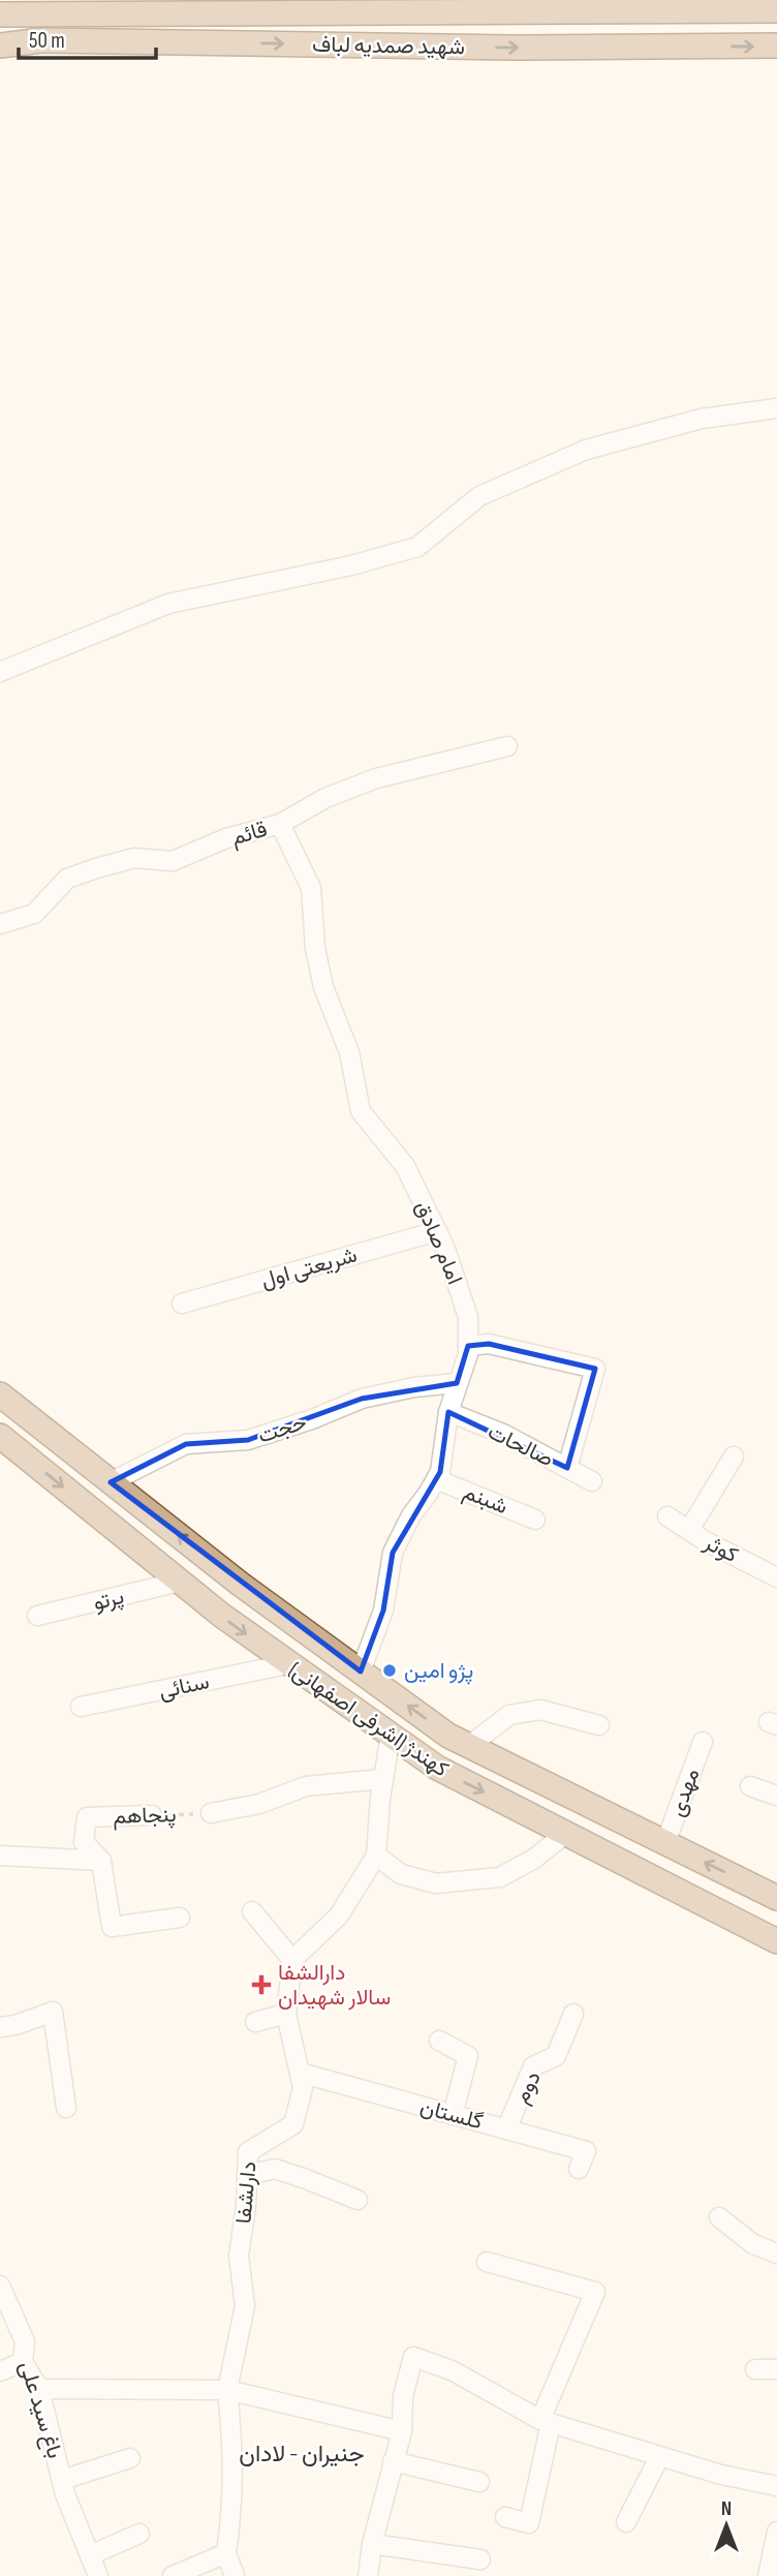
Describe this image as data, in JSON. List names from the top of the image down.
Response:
{
  "streets": {
    "main road": ["شهید صمدیه لباف", "کهندژ (اشرفی اصفهانی)"],
    "street": [
      "قائم",
      "امام صادق",
      "شریعتی اول",
      "حجت",
      "صالحات",
      "شبنم",
      "کوثر",
      "پرتو",
      "سنائی",
      "مهدی",
      "پنجاهم",
      "دوم",
      "گلستان",
      "دارلشفا",
      "باغ سید علی"
    ]
  },
  "crossings": [
    ["قائم", "امام صادق"],
    ["امام صادق", "شریعتی اول"],
    ["امام صادق", "حجت"],
    ["امام صادق", "صالحات"],
    ["امام صادق", "شبنم"],
    ["امام صادق", "کهندژ (اشرفی اصفهانی)"],
    ["حجت", "کهندژ (اشرفی اصفهانی)"],
    ["پرتو", "کهندژ (اشرفی اصفهانی)"],
    ["سنائی", "کهندژ (اشرفی اصفهانی)"],
    ["کهندژ (اشرفی اصفهانی)", "مهدی"],
    ["دوم", "گلستان"],
    ["گلستان", "دارلشفا"]
  ],
  "districts": ["جنیران - لادان"],
  "places": {
    "other": ["پژو امین"],
    "health": ["دارالشفا سالار شهیدان"]
  },
  "scale_bar": "50 m",
  "north": "top"
}
